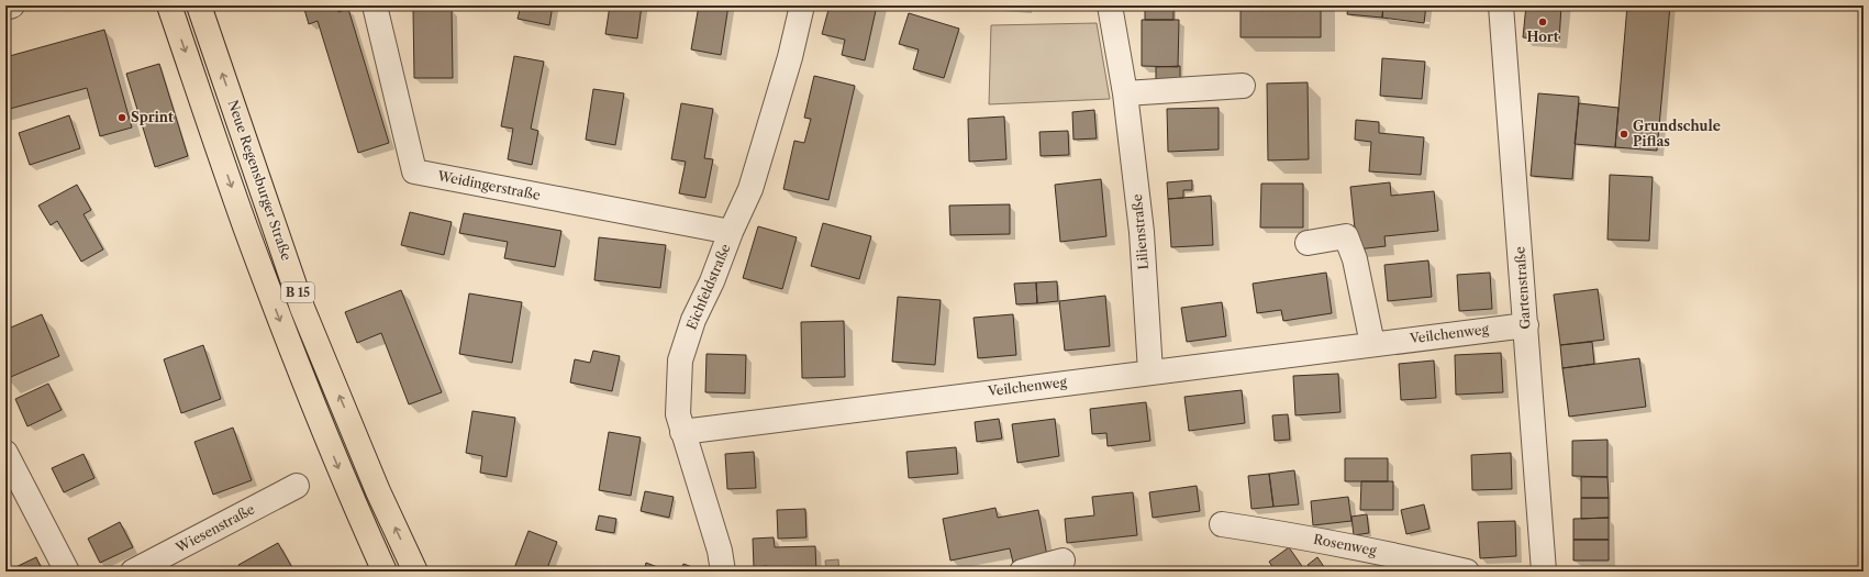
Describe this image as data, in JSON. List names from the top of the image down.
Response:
{
  "streets": {
    "highway": ["Neue Regensburger Straße", "B 15"],
    "street": [
      "Weidingerstraße",
      "Lilienstraße",
      "Eichfeldstraße",
      "Gartenstraße",
      "Veilchenweg",
      "Wiesenstraße",
      "Rosenweg"
    ]
  },
  "crossings": [
    ["Weidingerstraße", "Eichfeldstraße"],
    ["Lilienstraße", "Veilchenweg"],
    ["Eichfeldstraße", "Veilchenweg"],
    ["Gartenstraße", "Veilchenweg"]
  ],
  "places": ["Hort", "Sprint", "Grundschule Piflas"]
}
